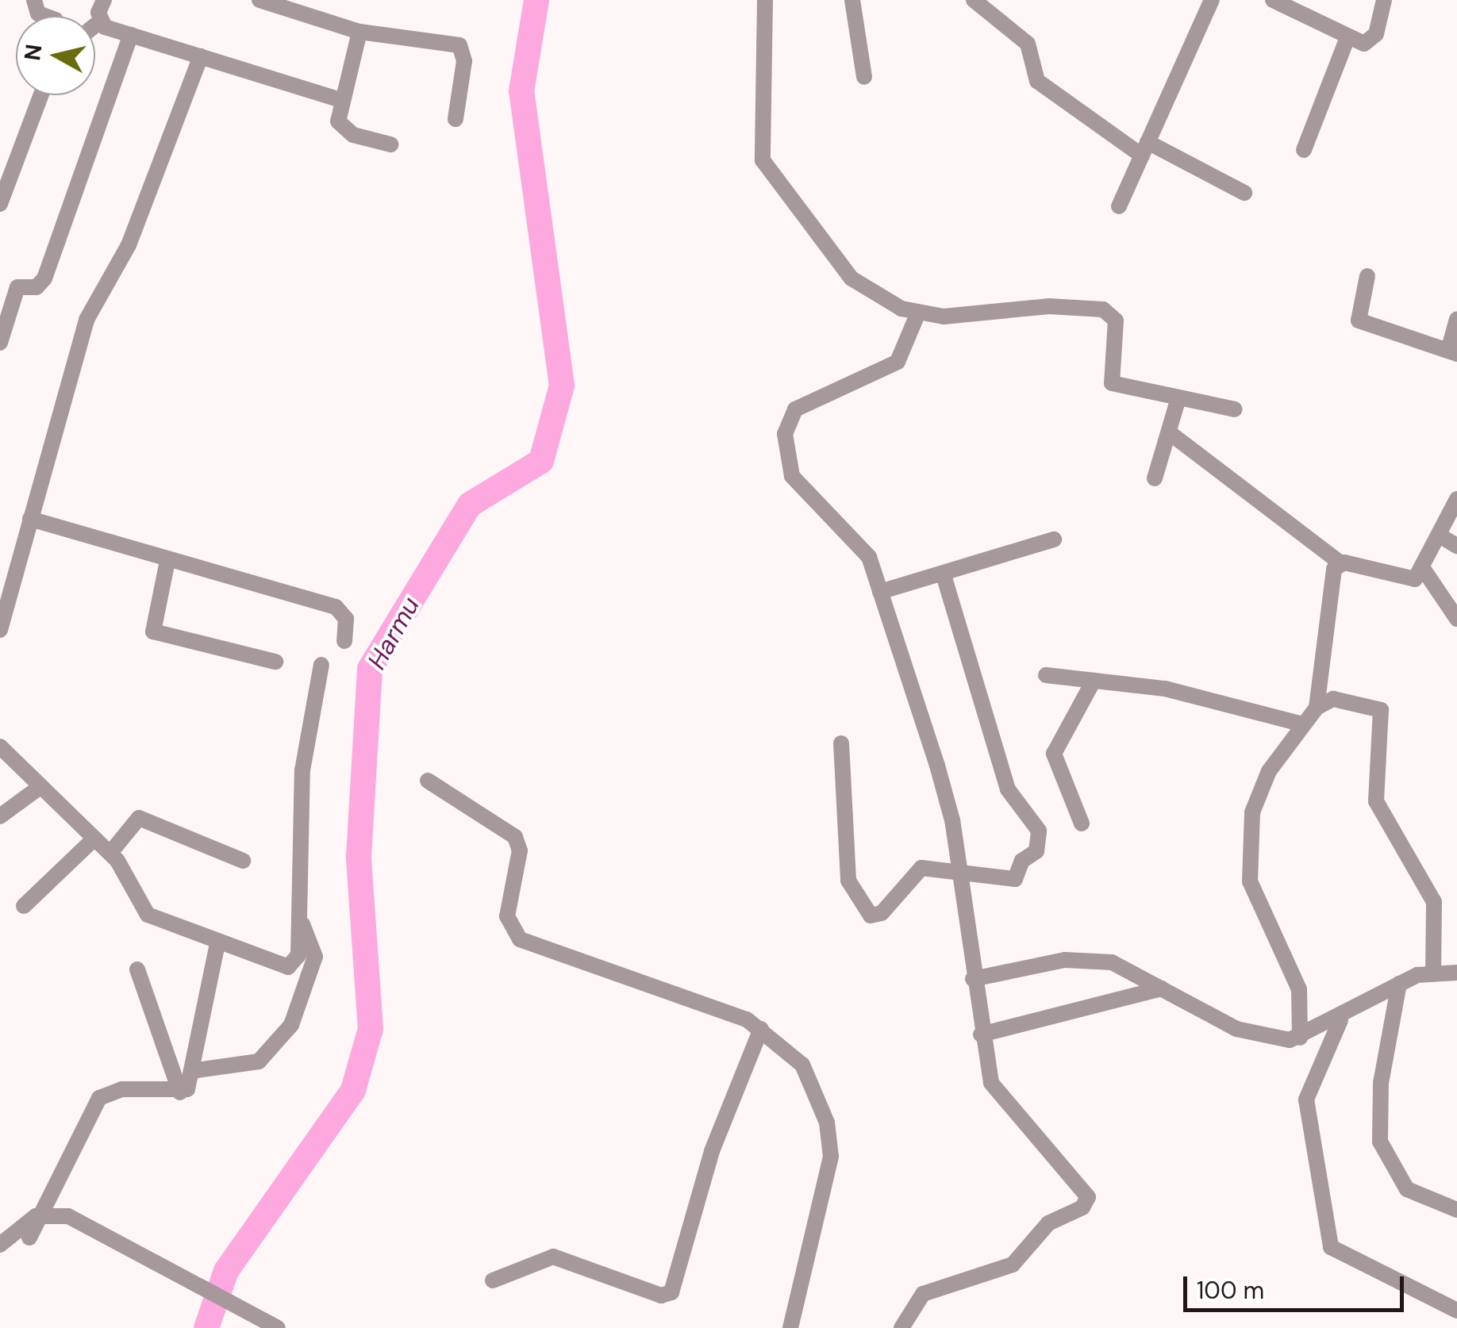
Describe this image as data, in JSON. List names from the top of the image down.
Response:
{
  "water": ["Harmu"],
  "scale_bar": "100 m",
  "north": "left"
}
